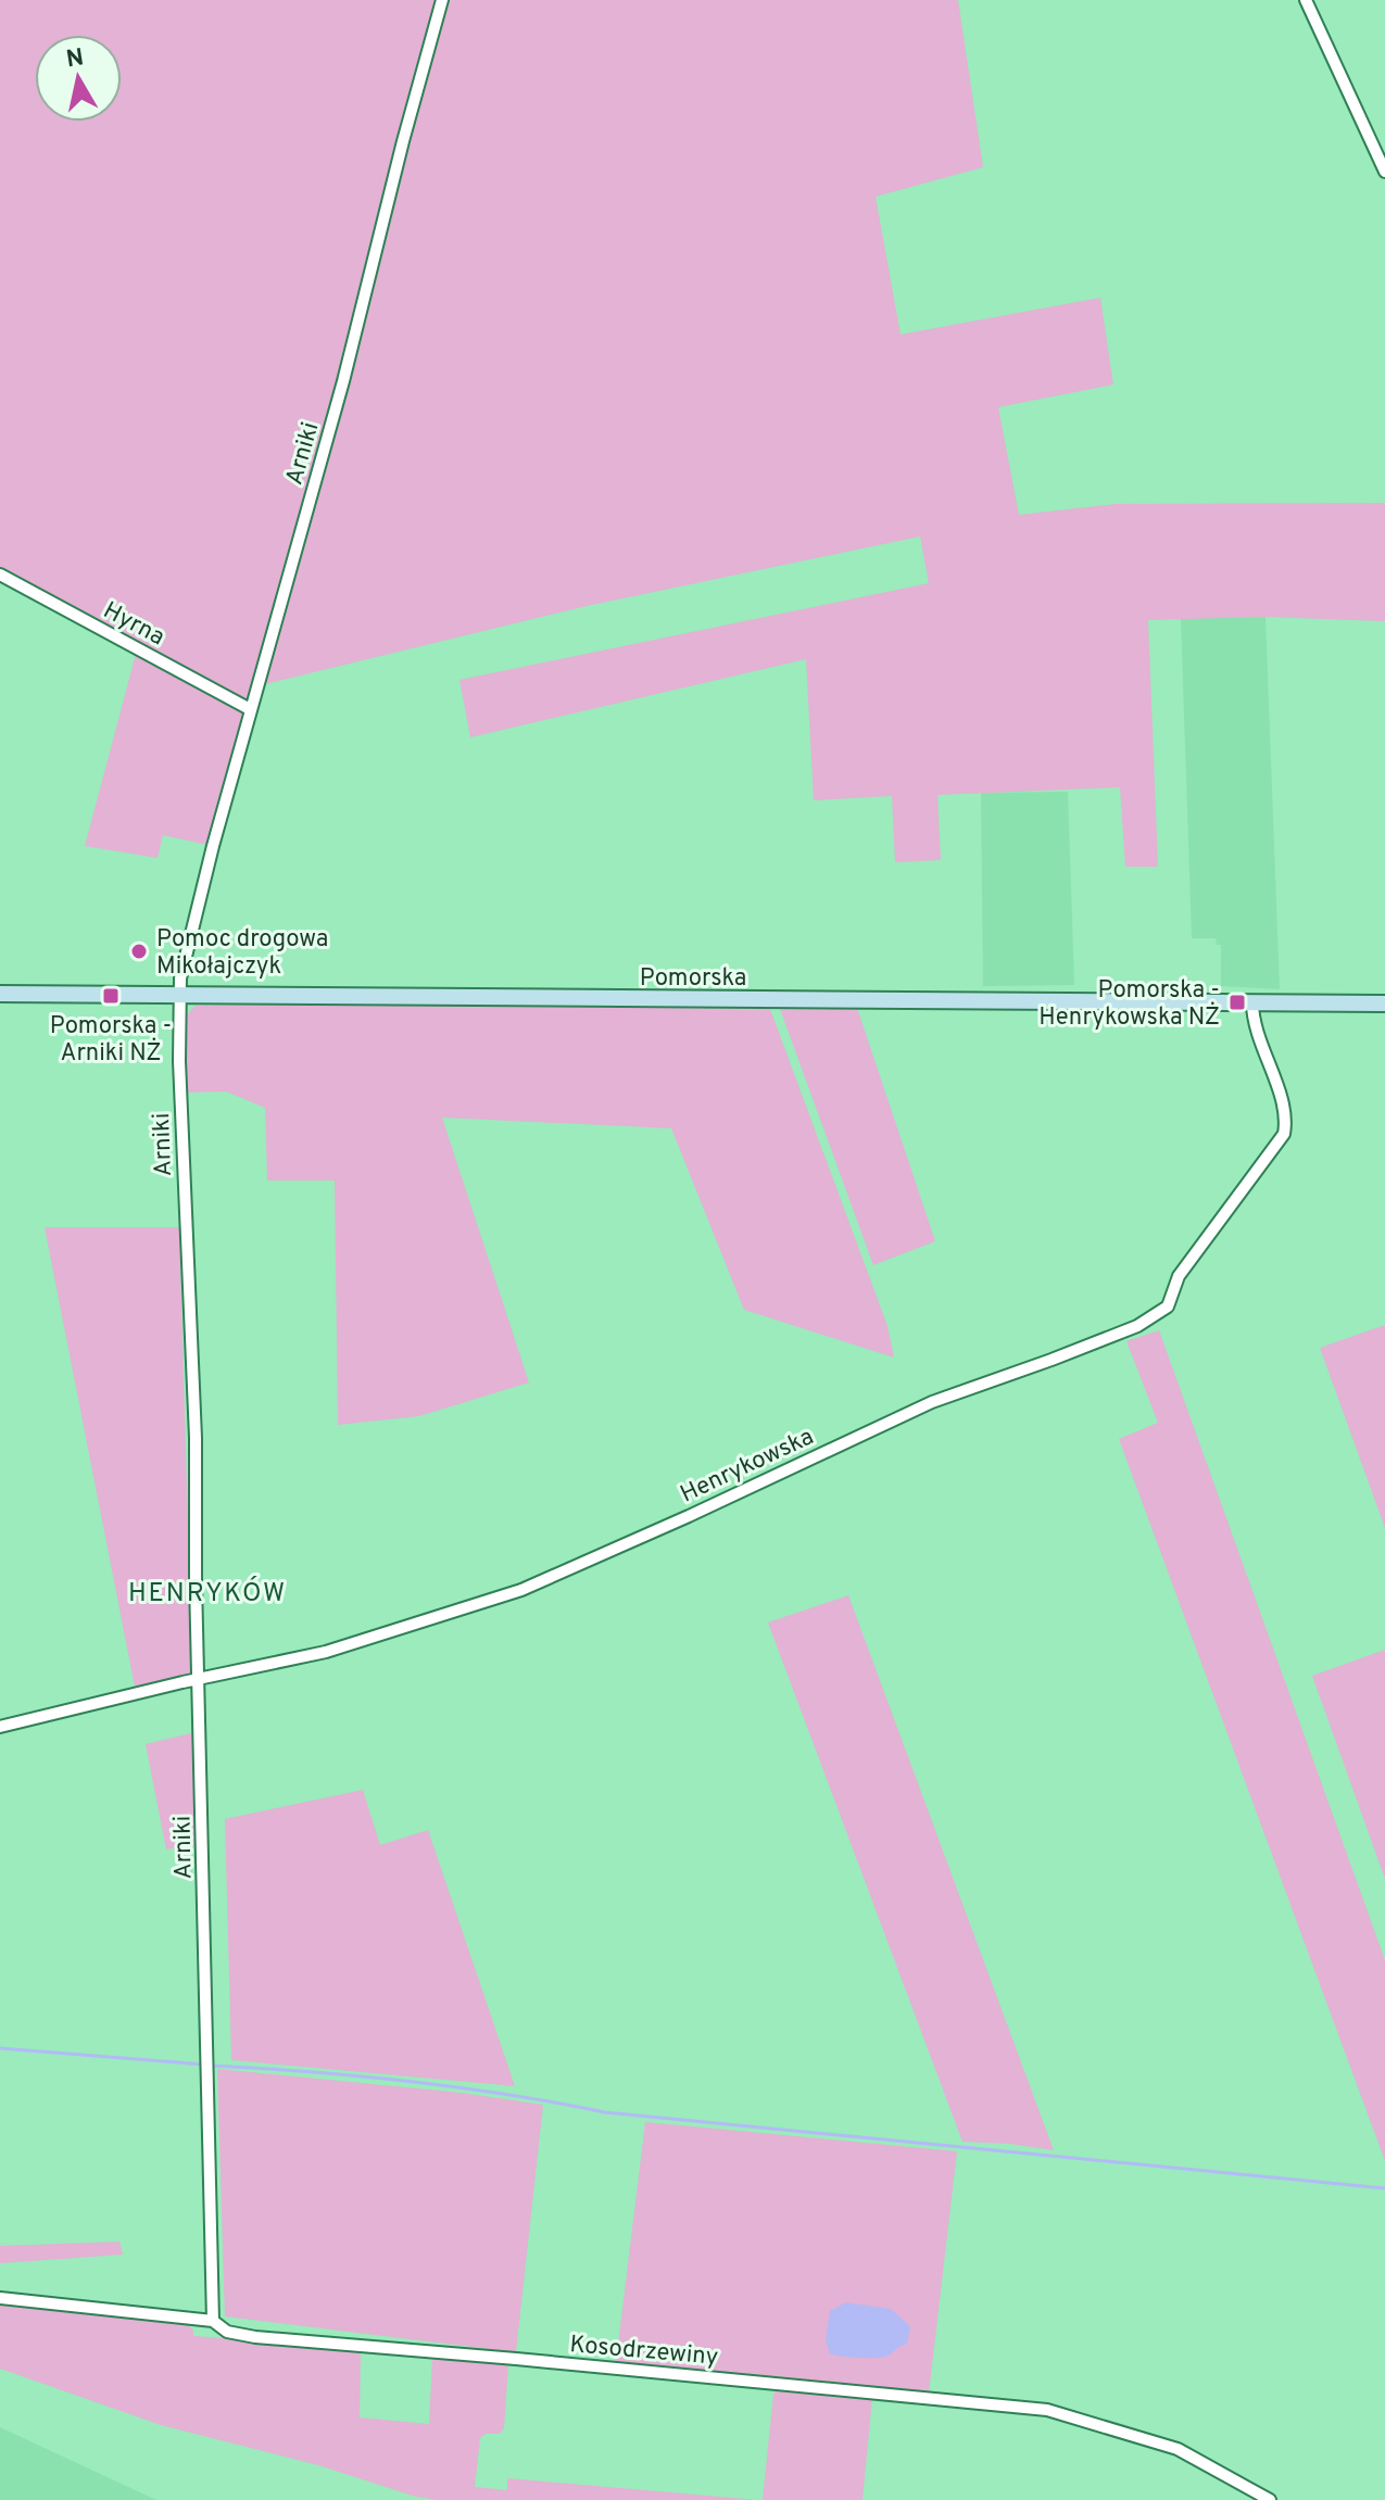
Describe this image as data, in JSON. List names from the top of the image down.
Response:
{
  "streets": {
    "street": [
      "Arniki",
      "Hyrna",
      "Pomorska",
      "Henrykowska",
      "Kosodrzewiny"
    ]
  },
  "crossings": [
    ["Arniki", "Hyrna"],
    ["Arniki", "Pomorska"],
    ["Arniki", "Henrykowska"],
    ["Arniki", "Kosodrzewiny"],
    ["Pomorska", "Henrykowska"]
  ],
  "districts": ["HENRYKÓW"],
  "places": {
    "other": ["Pomoc drogowa Mikołajczyk"],
    "transit": ["Pomorska - Arniki NŻ", "Pomorska - Henrykowska NŻ"]
  },
  "north": "top"
}
